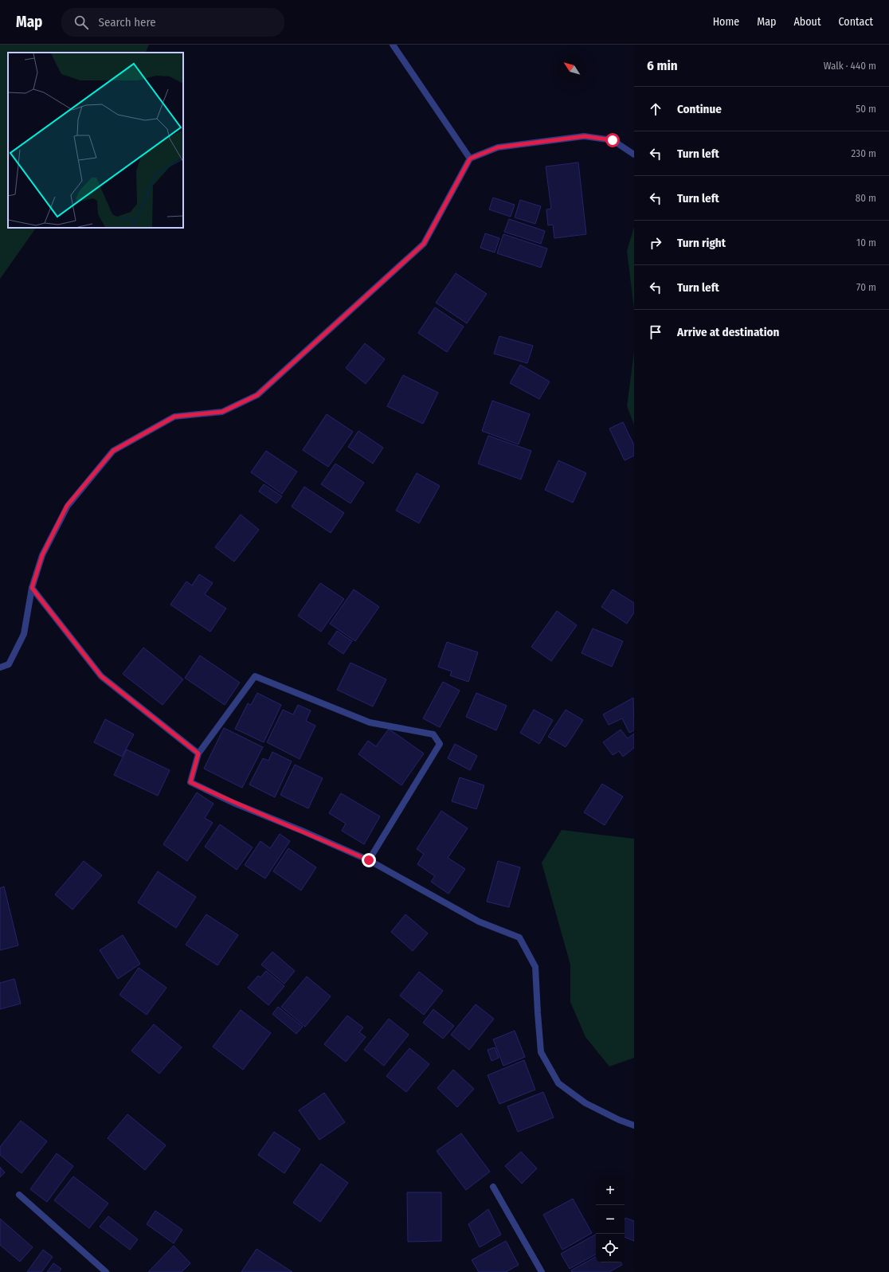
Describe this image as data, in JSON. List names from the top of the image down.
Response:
{
  "north": "top left",
  "page": {
    "header": "Map",
    "search": "Search here",
    "nav": [
      "Home",
      "Map",
      "About",
      "Contact"
    ],
    "heading": ["6 min", "Walk · 440 m"],
    "list": [
      ["Continue", "50 m"],
      ["Turn left", "230 m"],
      ["Turn left", "80 m"],
      ["Turn right", "10 m"],
      ["Turn left", "70 m"],
      "Arrive at destination"
    ],
    "map_buttons": ["+", "−"]
  }
}
